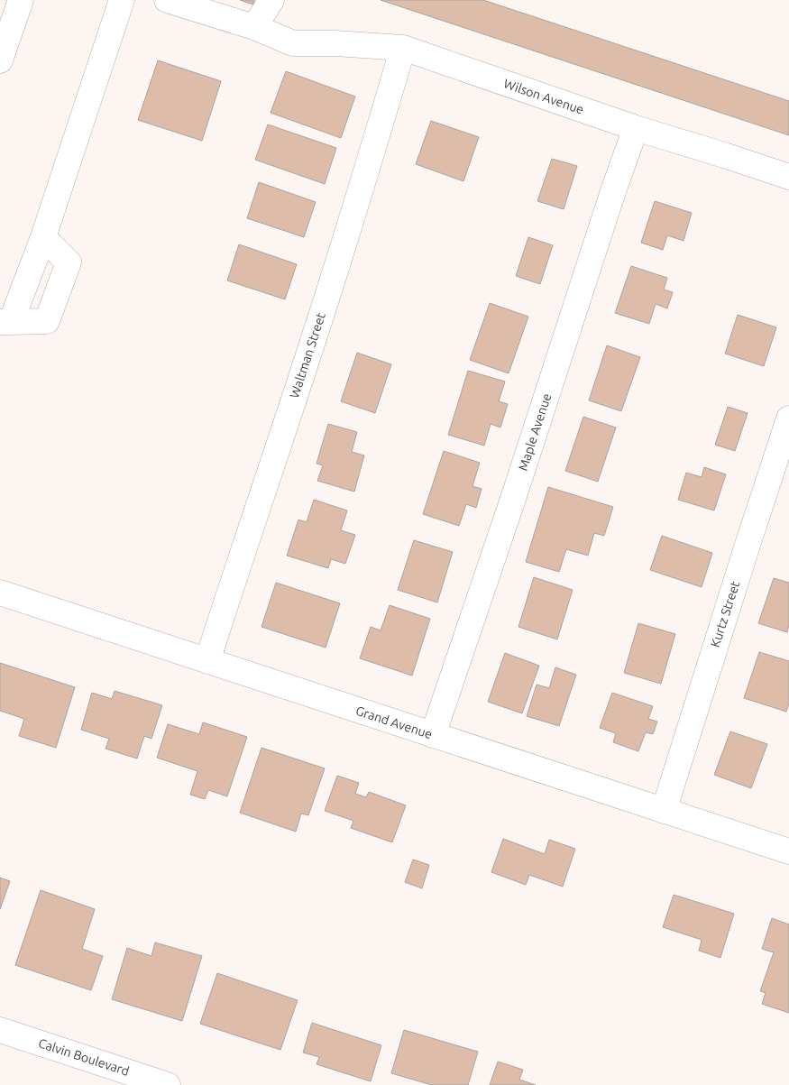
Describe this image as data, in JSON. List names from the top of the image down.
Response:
{
  "streets": {
    "street": [
      "Wilson Avenue",
      "Waltman Street",
      "Maple Avenue",
      "Kurtz Street",
      "Grand Avenue",
      "Calvin Boulevard"
    ]
  },
  "crossings": [
    ["Wilson Avenue", "Waltman Street"],
    ["Wilson Avenue", "Maple Avenue"],
    ["Waltman Street", "Grand Avenue"],
    ["Maple Avenue", "Grand Avenue"],
    ["Kurtz Street", "Grand Avenue"]
  ]
}
